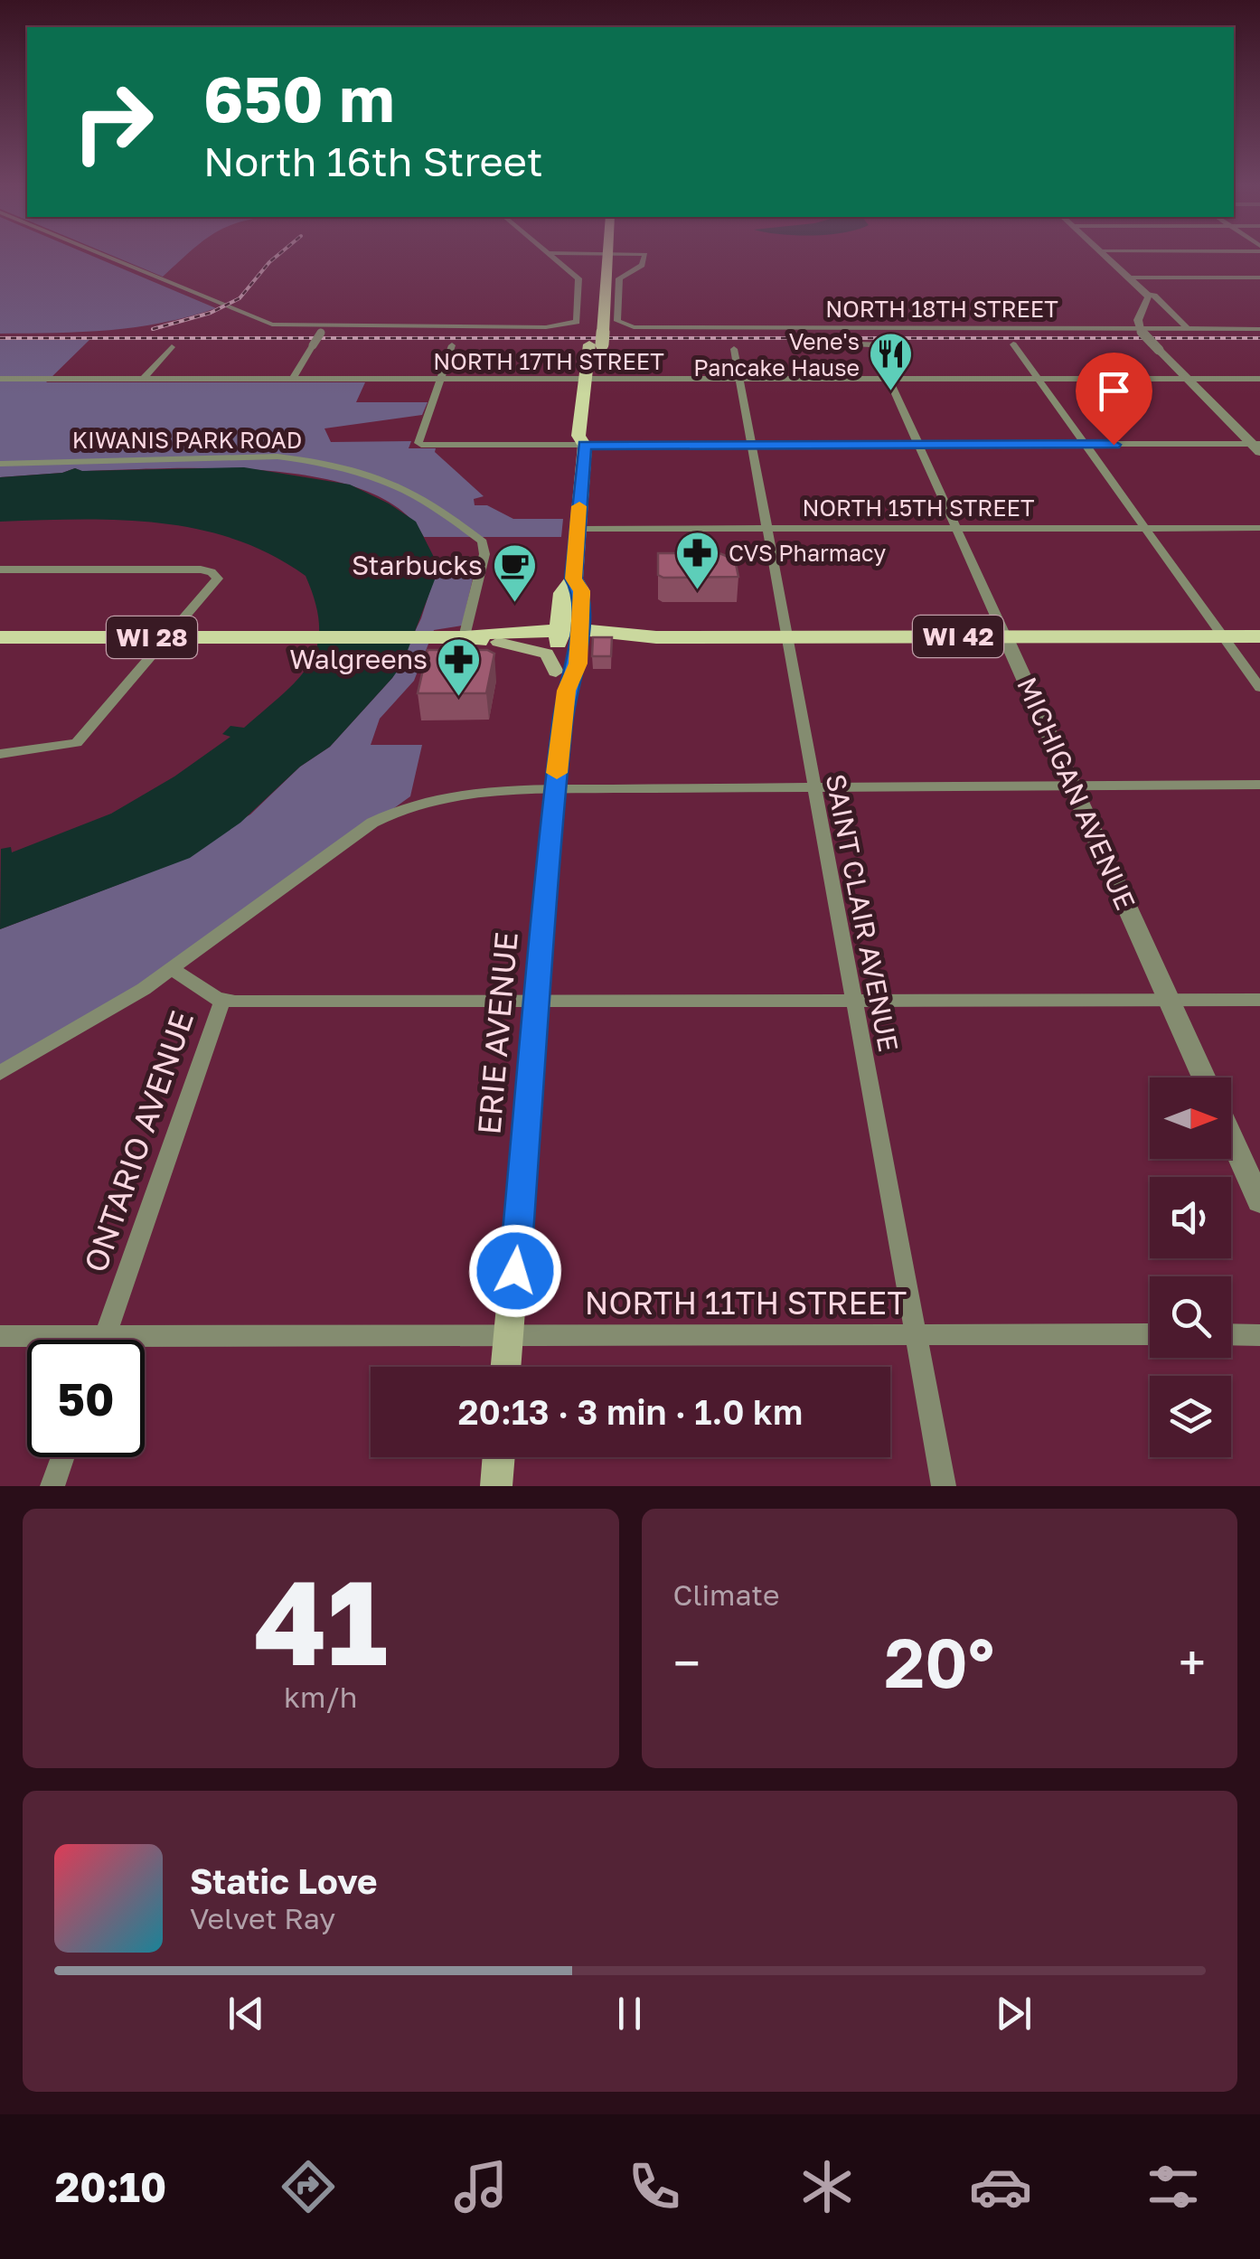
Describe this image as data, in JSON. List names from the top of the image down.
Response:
{
  "streets": {
    "main road": ["WI 42", "WI 28", "ERIE AVENUE"],
    "street": [
      "NORTH 18TH STREET",
      "NORTH 17TH STREET",
      "KIWANIS PARK ROAD",
      "NORTH 15TH STREET",
      "MICHIGAN AVENUE",
      "SAINT CLAIR AVENUE",
      "ONTARIO AVENUE",
      "NORTH 11TH STREET"
    ]
  },
  "crossings": [
    ["NORTH 17TH STREET", "MICHIGAN AVENUE"],
    ["NORTH 17TH STREET", "SAINT CLAIR AVENUE"],
    ["NORTH 17TH STREET", "ERIE AVENUE"],
    ["KIWANIS PARK ROAD", "WI 28"],
    ["NORTH 15TH STREET", "MICHIGAN AVENUE"],
    ["NORTH 15TH STREET", "SAINT CLAIR AVENUE"],
    ["NORTH 15TH STREET", "ERIE AVENUE"],
    ["WI 42", "WI 28"],
    ["WI 42", "MICHIGAN AVENUE"],
    ["WI 42", "SAINT CLAIR AVENUE"],
    ["WI 42", "ERIE AVENUE"],
    ["WI 28", "ERIE AVENUE"],
    ["SAINT CLAIR AVENUE", "NORTH 11TH STREET"],
    ["ERIE AVENUE", "NORTH 11TH STREET"],
    ["ONTARIO AVENUE", "NORTH 11TH STREET"]
  ],
  "places": {
    "restaurant": ["Vene's Pancake Hause"],
    "pharmacy": ["CVS Pharmacy", "Walgreens"],
    "cafe": ["Starbucks"]
  },
  "north": "right",
  "page": {
    "turn": ["650 m", "North 16th Street"],
    "limit": "50",
    "trip": "20:13 · 3 min · 1.0 km",
    "tile": [
      ["41", "km/h"],
      "Climate"
    ],
    "heat": ["−", "20°", "+"],
    "song": ["Static Love", "Velvet Ray"],
    "tabs": "20:10"
  }
}
